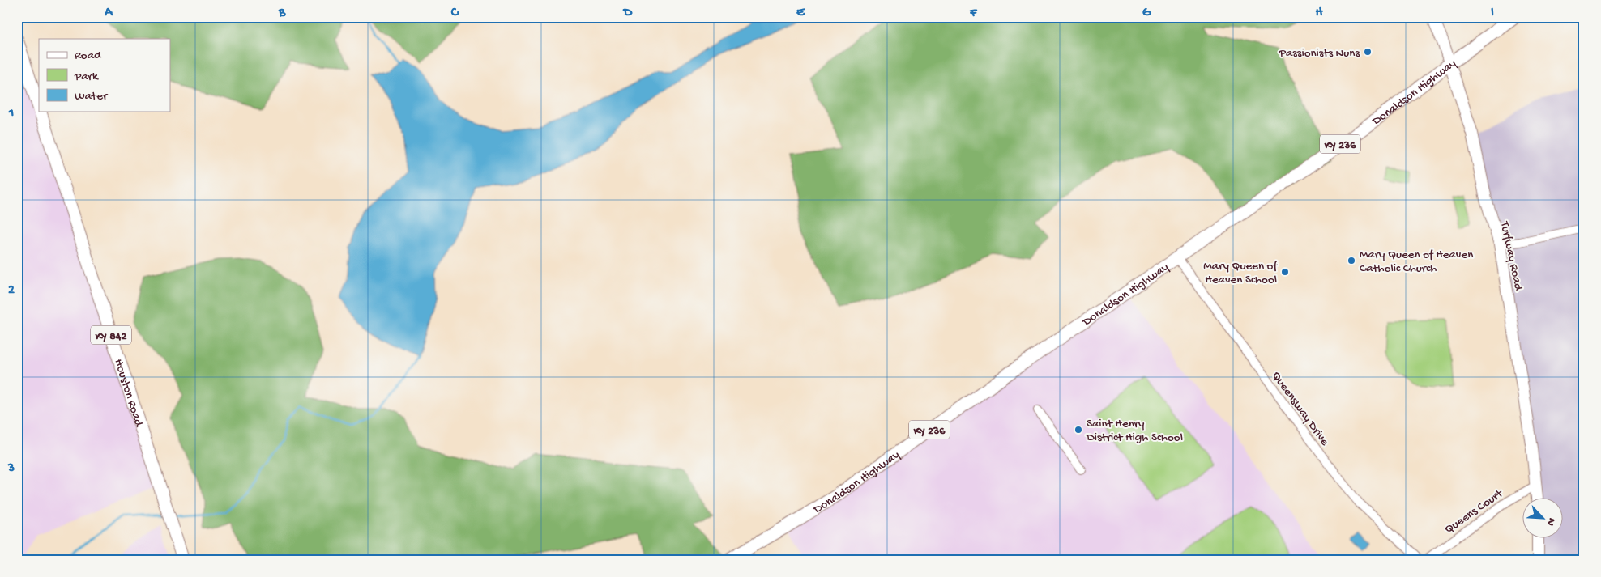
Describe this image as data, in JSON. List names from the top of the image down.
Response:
{
  "streets": {
    "main road": [
      "Donaldson Highway",
      "KY 236",
      "Turfway Road",
      "KY 842",
      "Houston Road"
    ],
    "street": ["Queensway Drive", "Queens Court"]
  },
  "crossings": [
    ["Donaldson Highway", "Turfway Road"],
    ["Donaldson Highway", "Queensway Drive"],
    ["Turfway Road", "Queens Court"]
  ],
  "places": [
    "Passionists Nuns",
    "Mary Queen of Heaven Catholic Church",
    "Mary Queen of Heaven School",
    "Saint Henry District High School"
  ],
  "legend": ["Road", "Park", "Water"],
  "north": "bottom right",
  "grid": {
    "columns": [
      "A",
      "B",
      "C",
      "D",
      "E",
      "F",
      "G",
      "H",
      "I"
    ],
    "rows": ["1", "2", "3"]
  }
}
